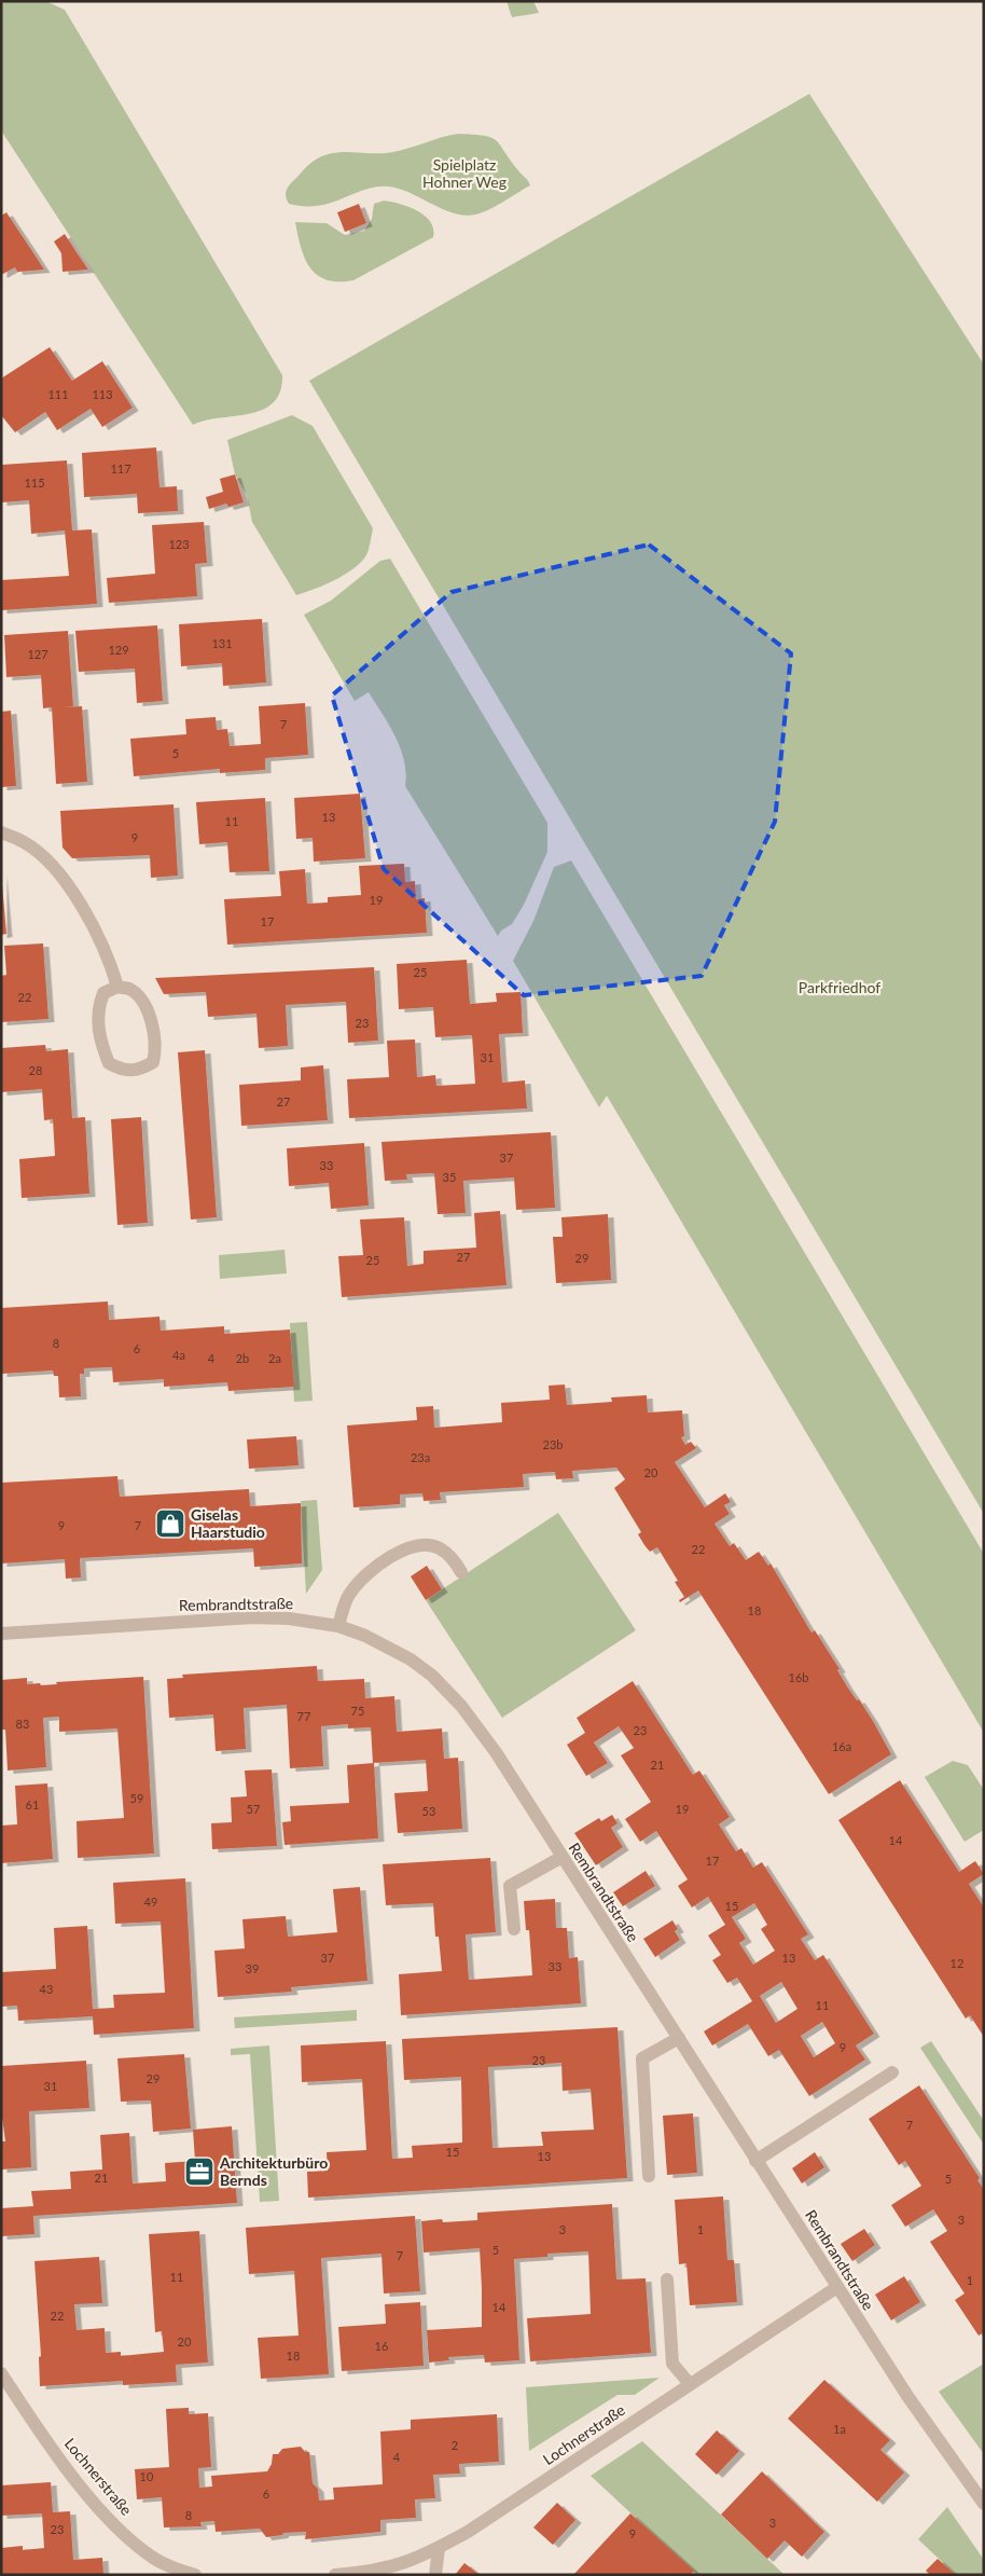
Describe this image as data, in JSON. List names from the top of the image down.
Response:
{
  "streets": {
    "street": ["Rembrandtstraße", "Lochnerstraße"]
  },
  "crossings": [
    ["Rembrandtstraße", "Lochnerstraße"]
  ],
  "parks": ["Spielplatz Hohner Weg", "Parkfriedhof"],
  "places": {
    "shop": ["Giselas Haarstudio"],
    "office": ["Architekturbüro Bernds"]
  },
  "house_numbers": [
    "111",
    "113",
    "117",
    "115",
    "123",
    "131",
    "129",
    "127",
    "7",
    "5",
    "13",
    "11",
    "9",
    "19",
    "17",
    "25",
    "22",
    "23",
    "31",
    "28",
    "27",
    "37",
    "33",
    "35",
    "27",
    "29",
    "25",
    "8",
    "6",
    "4a",
    "4",
    "2b",
    "2a",
    "23b",
    "23a",
    "20",
    "9",
    "7",
    "22",
    "18",
    "16b",
    "75",
    "77",
    "83",
    "23",
    "16a",
    "21",
    "59",
    "61",
    "57",
    "19",
    "53",
    "14",
    "17",
    "49",
    "15",
    "37",
    "13",
    "12",
    "33",
    "39",
    "43",
    "11",
    "9",
    "23",
    "29",
    "31",
    "7",
    "15",
    "13",
    "21",
    "5",
    "3",
    "3",
    "1",
    "5",
    "7",
    "11",
    "1",
    "14",
    "22",
    "20",
    "16",
    "18",
    "1a",
    "2",
    "4",
    "10",
    "6",
    "8",
    "3",
    "23",
    "9"
  ]
}
